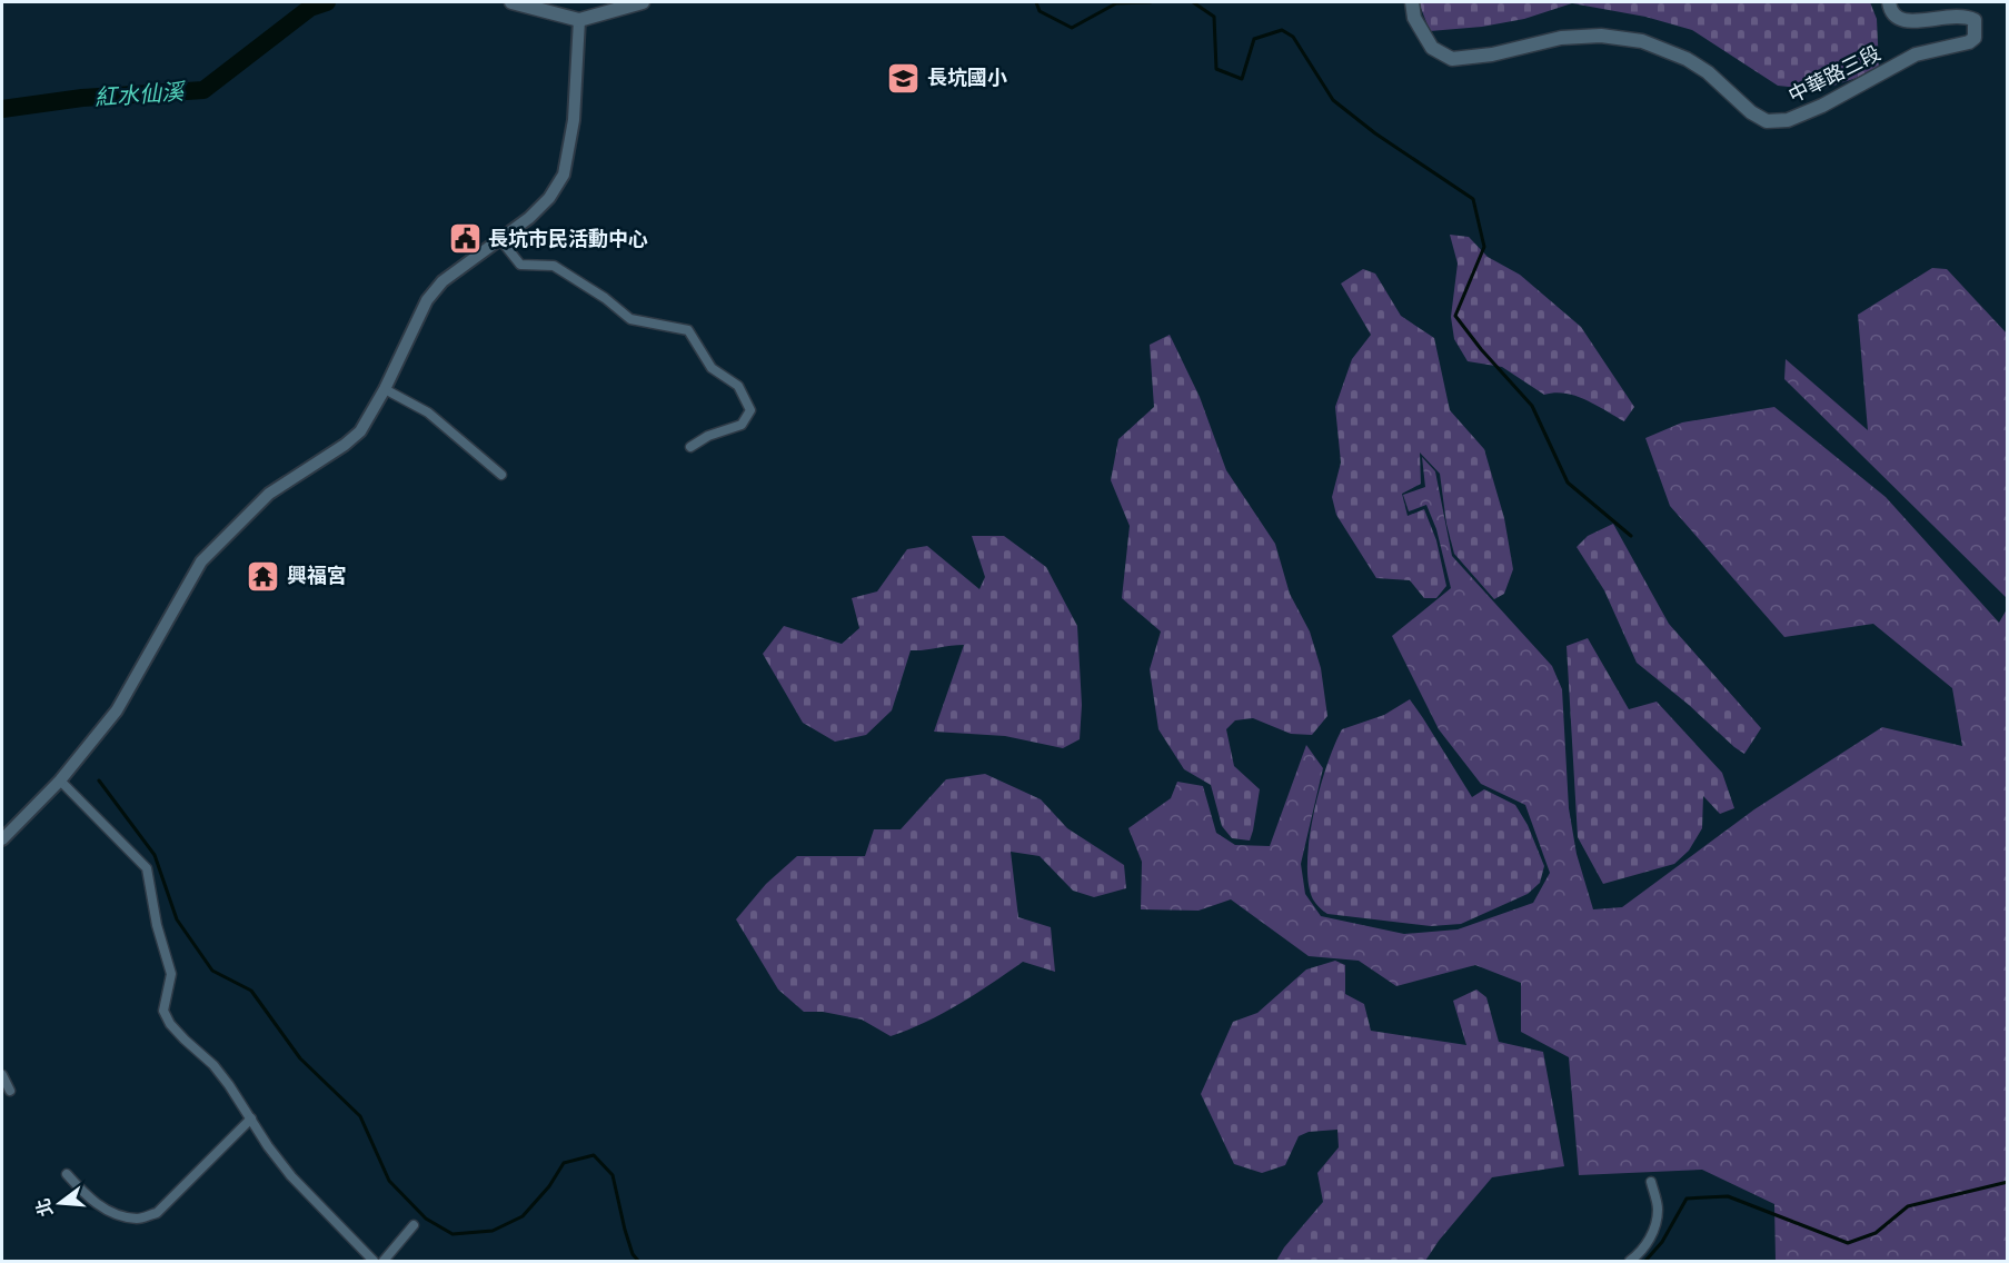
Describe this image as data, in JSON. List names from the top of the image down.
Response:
{
  "streets": {
    "main road": ["中華路三段"]
  },
  "water": ["紅水仙溪"],
  "places": {
    "school or university": ["長坑國小"],
    "public building": ["長坑市民活動中心"],
    "temple": ["興福宮"]
  },
  "north": "left"
}
